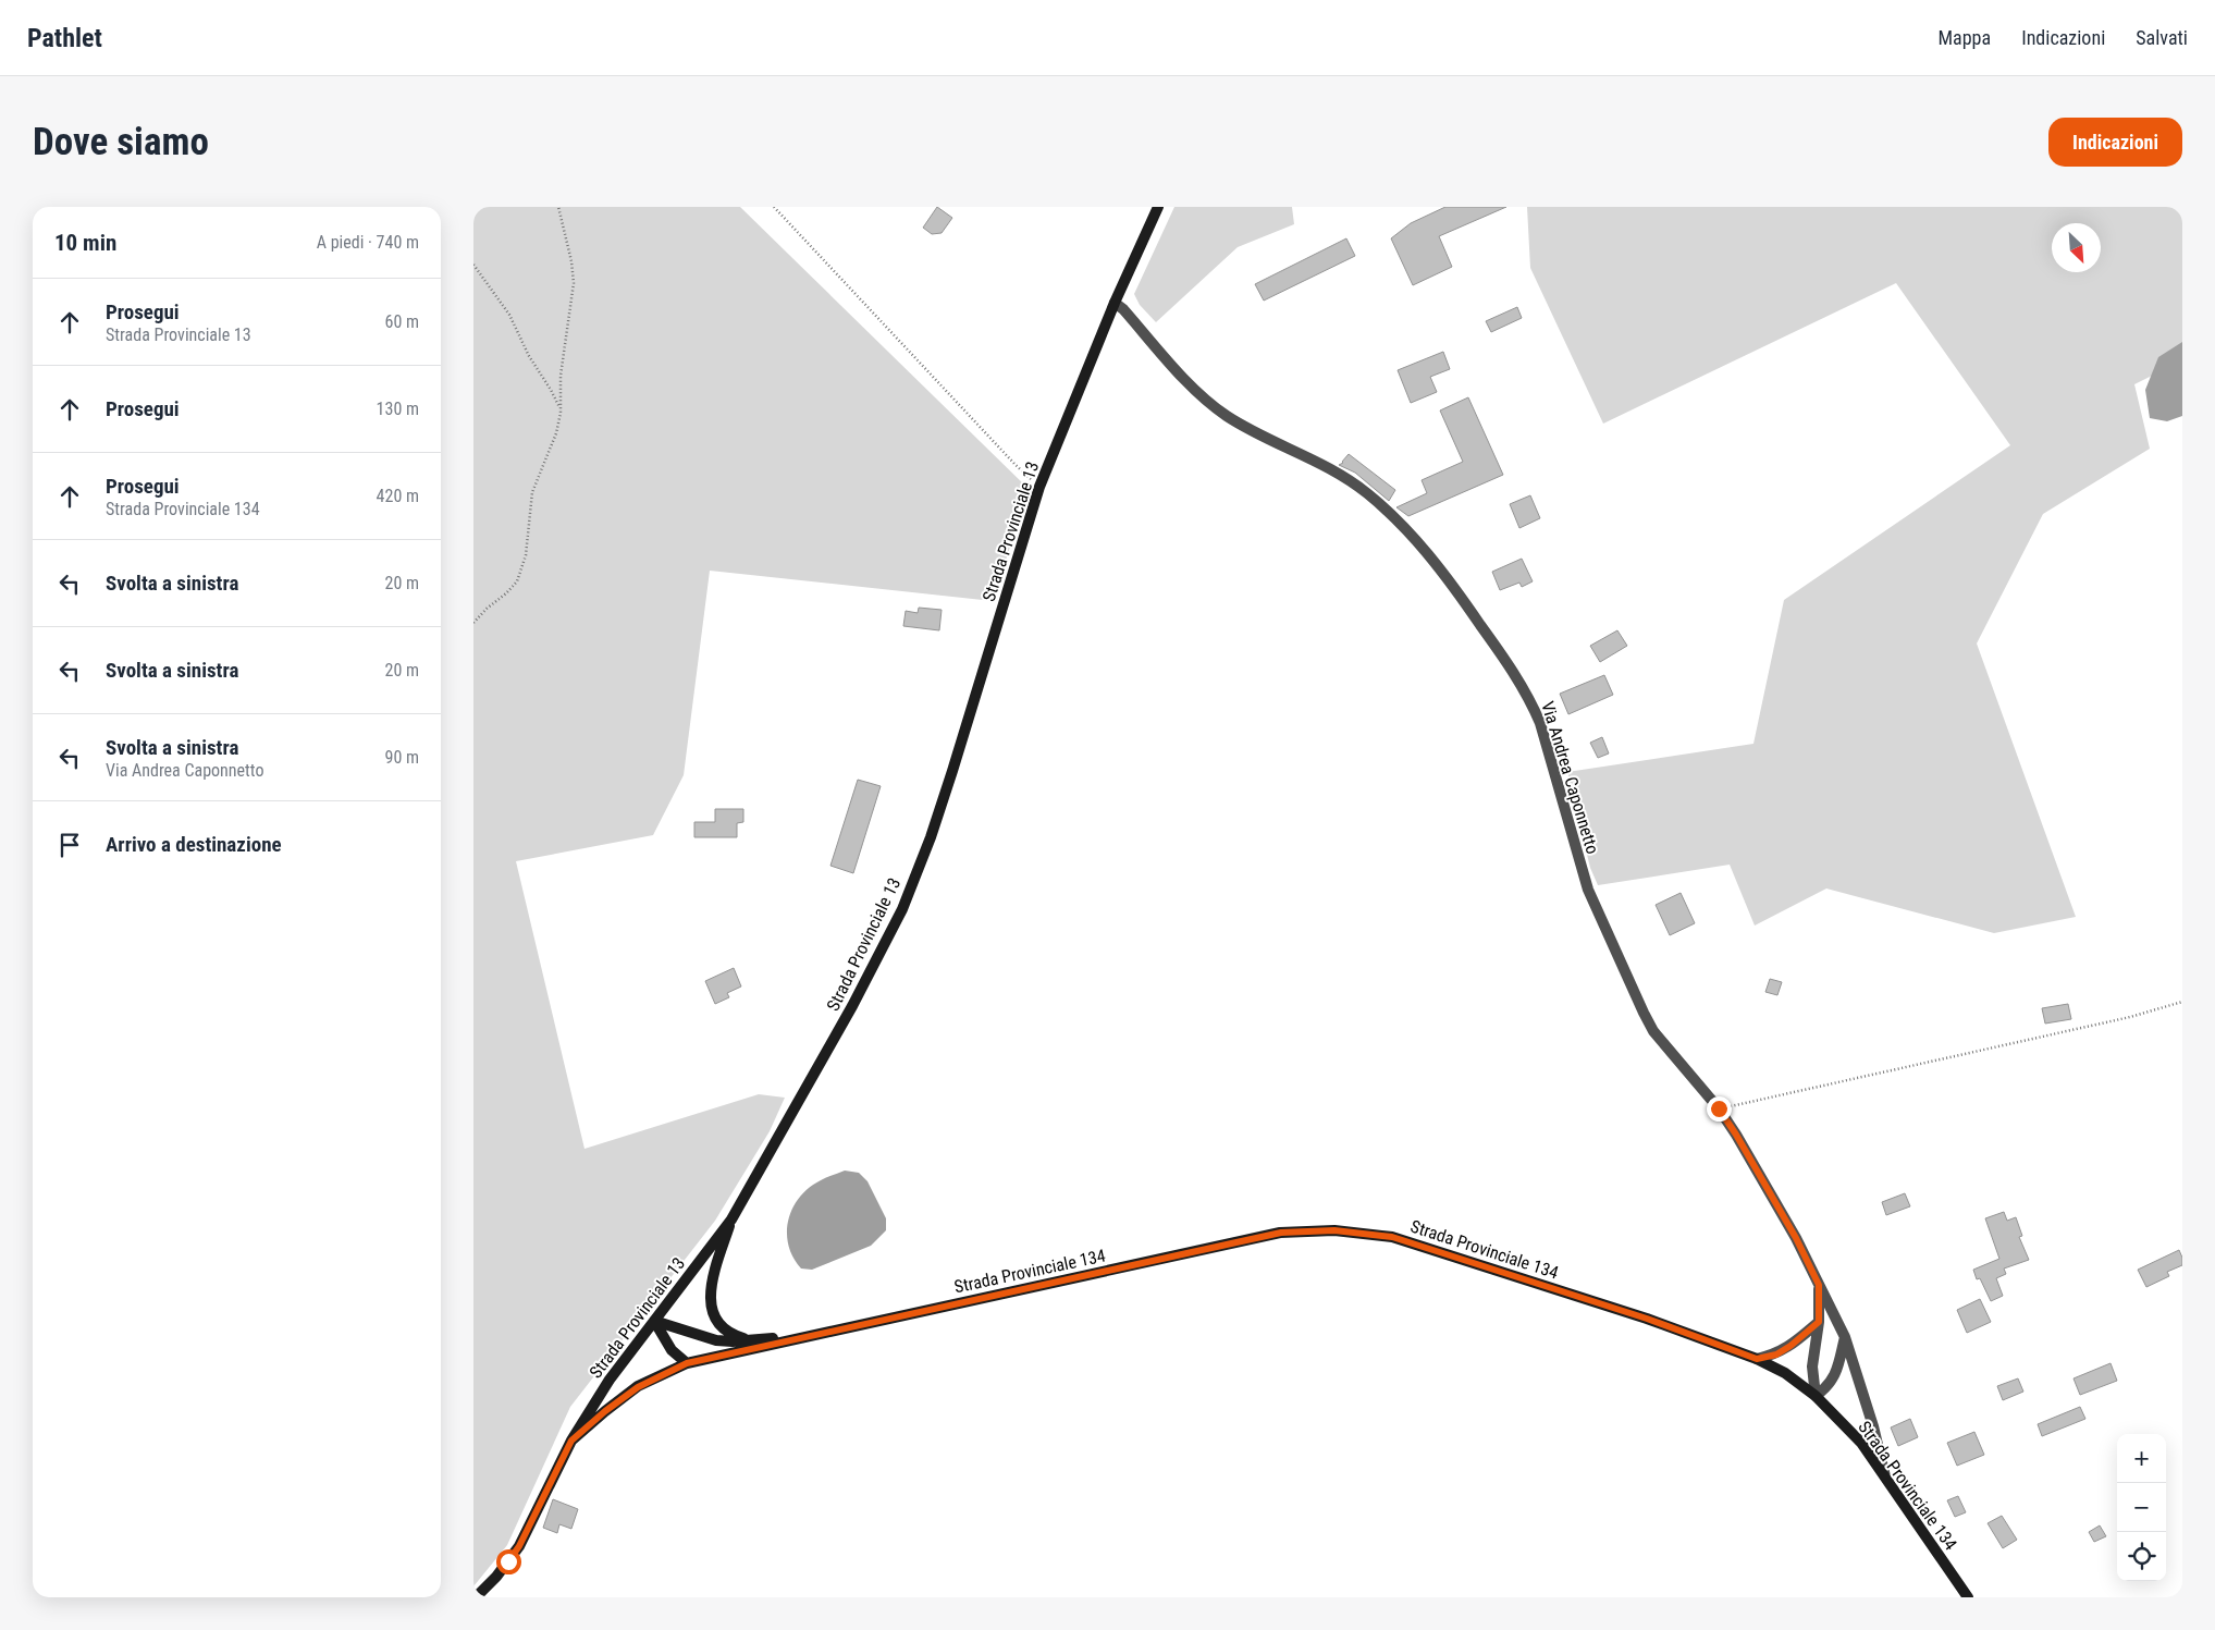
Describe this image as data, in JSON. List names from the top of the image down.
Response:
{
  "streets": {
    "main road": ["Strada Provinciale 13", "Strada Provinciale 134"],
    "street": ["Via Andrea Caponnetto"]
  },
  "crossings": [
    ["Strada Provinciale 13", "Via Andrea Caponnetto"],
    ["Via Andrea Caponnetto", "Strada Provinciale 134"]
  ],
  "north": "bottom right",
  "page": {
    "header": "Pathlet",
    "nav": ["Mappa", "Indicazioni", "Salvati"],
    "buttons": "Indicazioni",
    "title": "Dove siamo",
    "heading": ["10 min", "A piedi · 740 m"],
    "list": [
      ["Prosegui", "Strada Provinciale 13", "60 m"],
      ["Prosegui", "130 m"],
      ["Prosegui", "Strada Provinciale 134", "420 m"],
      ["Svolta a sinistra", "20 m"],
      ["Svolta a sinistra", "20 m"],
      ["Svolta a sinistra", "Via Andrea Caponnetto", "90 m"],
      "Arrivo a destinazione"
    ],
    "map_buttons": ["+", "−"]
  }
}
